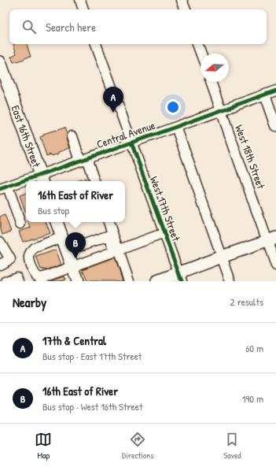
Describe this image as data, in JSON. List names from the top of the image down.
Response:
{
  "streets": {
    "main road": ["East 16th Street"],
    "street": ["Central Avenue", "West 18th Street", "West 17th Street"]
  },
  "crossings": [
    ["Central Avenue", "East 16th Street"],
    ["Central Avenue", "West 18th Street"],
    ["Central Avenue", "West 17th Street"]
  ],
  "north": "left",
  "page": {
    "search": "Search here",
    "pins": ["A", "B"],
    "popup": ["16th East of River", "Bus stop"],
    "heading": ["Nearby", "2 results"],
    "list": [
      {
        "mark": "A",
        "name": "17th & Central",
        "note": "Bus stop · East 17th Street",
        "value": "60 m"
      },
      {
        "mark": "B",
        "name": "16th East of River",
        "note": "Bus stop · West 16th Street",
        "value": "190 m"
      }
    ],
    "nav": ["Map", "Directions", "Saved"]
  }
}
